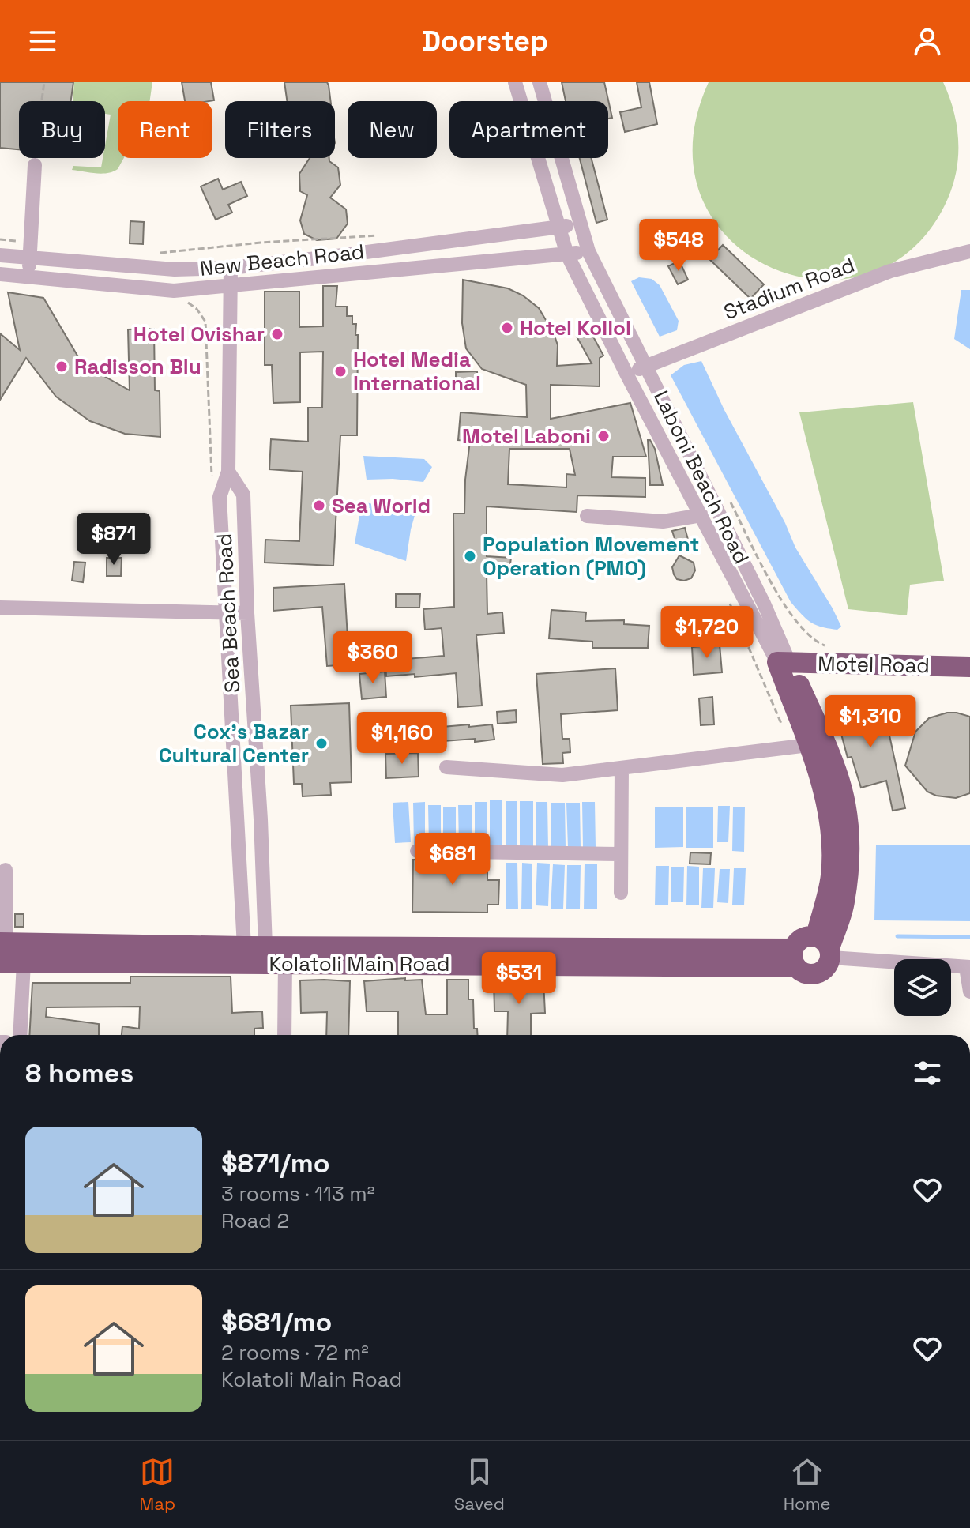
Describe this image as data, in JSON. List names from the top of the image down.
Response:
{
  "streets": {
    "highway": ["Laboni Beach Road", "Motel Road", "Kolatoli Main Road"],
    "street": ["New Beach Road", "Stadium Road", "Sea Beach Road"]
  },
  "crossings": [
    ["New Beach Road", "Laboni Beach Road"],
    ["New Beach Road", "Sea Beach Road"],
    ["Stadium Road", "Laboni Beach Road"],
    ["Laboni Beach Road", "Motel Road"],
    ["Laboni Beach Road", "Kolatoli Main Road"],
    ["Sea Beach Road", "Kolatoli Main Road"]
  ],
  "places": [
    "Hotel Kollol",
    "Hotel Ovishar",
    "Radisson Blu",
    "Hotel Media International",
    "Motel Laboni",
    "Sea World",
    "Population Movement Operation (PMO)",
    "Cox's Bazar Cultural Center"
  ],
  "page": {
    "header": "Doorstep",
    "chip": [
      "Buy",
      "Rent",
      "Filters",
      "New",
      "Apartment"
    ],
    "price": [
      "$548",
      "$871",
      "$1,720",
      "$360",
      "$1,310",
      "$1,160",
      "$681",
      "$531"
    ],
    "heading": "8 homes",
    "list": [
      {
        "name": "$871/mo",
        "note": "3 rooms · 113 m² · Road 2"
      },
      {
        "name": "$681/mo",
        "note": "2 rooms · 72 m² · Kolatoli Main Road"
      }
    ],
    "tabs": ["Map", "Saved", "Home"]
  }
}
